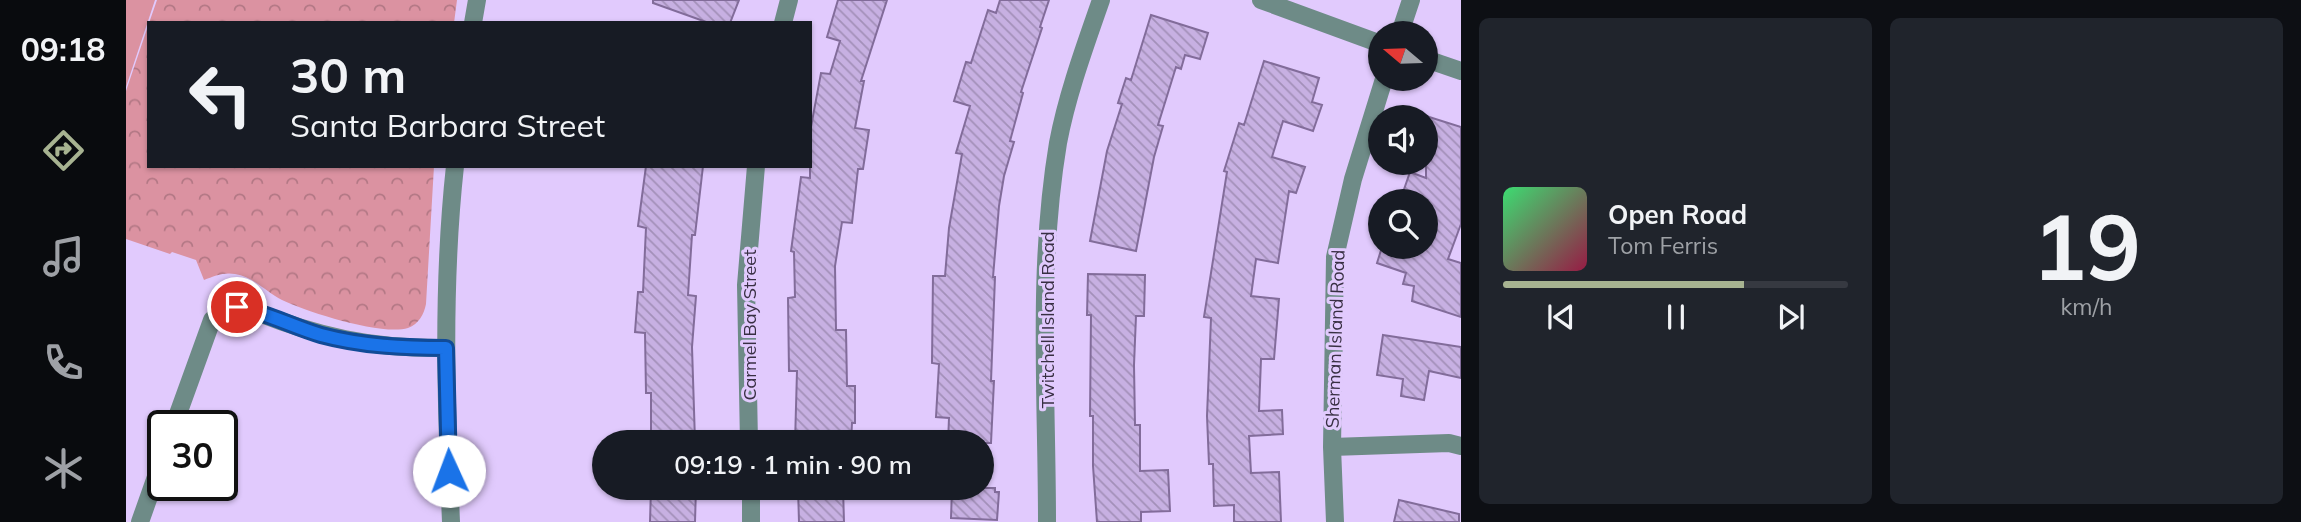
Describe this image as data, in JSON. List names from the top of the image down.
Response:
{
  "streets": {
    "street": ["Twitchell Island Road", "Carmel Bay Street", "Sherman Island Road"]
  },
  "north": "left",
  "page": {
    "tabs": "09:18",
    "tile": ["19", "km/h"],
    "turn": ["30 m", "Santa Barbara Street"],
    "song": ["Open Road", "Tom Ferris"],
    "limit": "30",
    "trip": "09:19 · 1 min · 90 m"
  }
}
